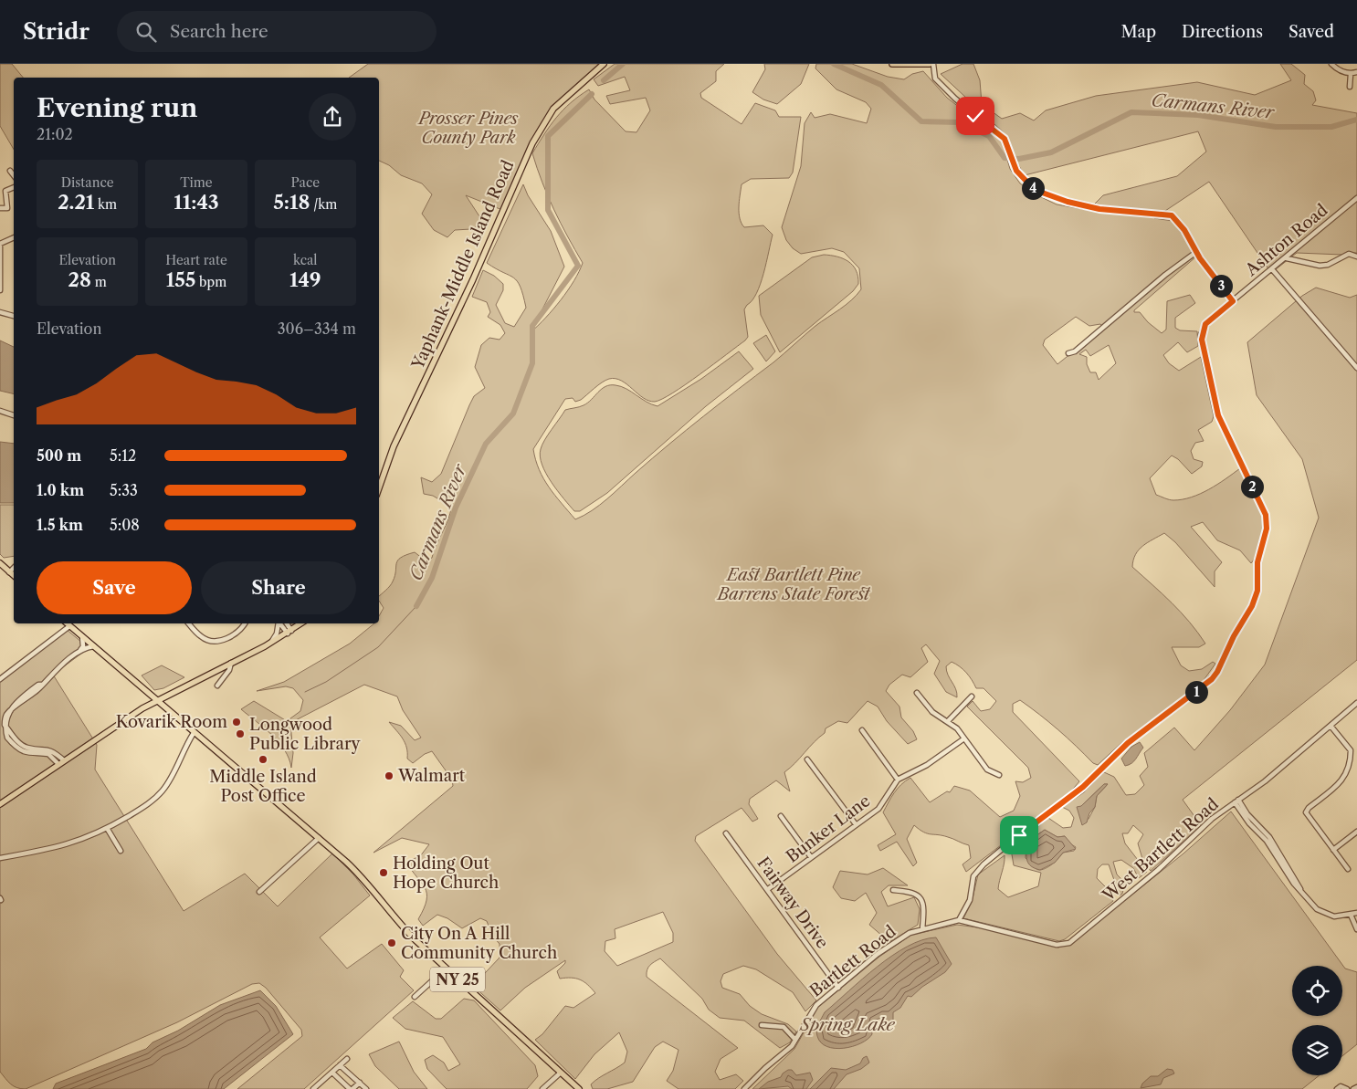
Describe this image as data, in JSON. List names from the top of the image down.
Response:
{
  "streets": {
    "main road": ["Yaphank-Middle Island Road", "NY 25"],
    "street": [
      "Ashton Road",
      "Bunker Lane",
      "West Bartlett Road",
      "Fairway Drive",
      "Bartlett Road"
    ]
  },
  "crossings": [
    ["Ashton Road", "West Bartlett Road"],
    ["Ashton Road", "Bartlett Road"],
    ["Bunker Lane", "Fairway Drive"],
    ["West Bartlett Road", "Bartlett Road"],
    ["Fairway Drive", "Bartlett Road"]
  ],
  "water": ["Carmans River", "Spring Lake"],
  "parks": ["Prosser Pines County Park", "East Bartlett Pine Barrens State Forest"],
  "places": [
    "Kovarik Room",
    "Longwood Public Library",
    "Middle Island Post Office",
    "Walmart",
    "Holding Out Hope Church",
    "City On A Hill Community Church"
  ],
  "page": {
    "header": "Stridr",
    "search": "Search here",
    "nav": ["Map", "Directions", "Saved"],
    "heading": ["Evening run", "21:02"],
    "stats": [
      ["Distance", "2.21 km"],
      ["Time", "11:43"],
      ["Pace", "5:18 /km"],
      ["Elevation", "28 m"],
      ["Heart rate", "155 bpm"],
      ["kcal", "149"]
    ],
    "pins": [
      "4",
      "3",
      "2",
      "1"
    ],
    "chart": ["Elevation", "306–334 m"],
    "list": [
      {
        "name": "500 m",
        "note": "5:12"
      },
      {
        "name": "1.0 km",
        "note": "5:33"
      },
      {
        "name": "1.5 km",
        "note": "5:08"
      }
    ],
    "buttons": ["Save", "Share"]
  }
}
